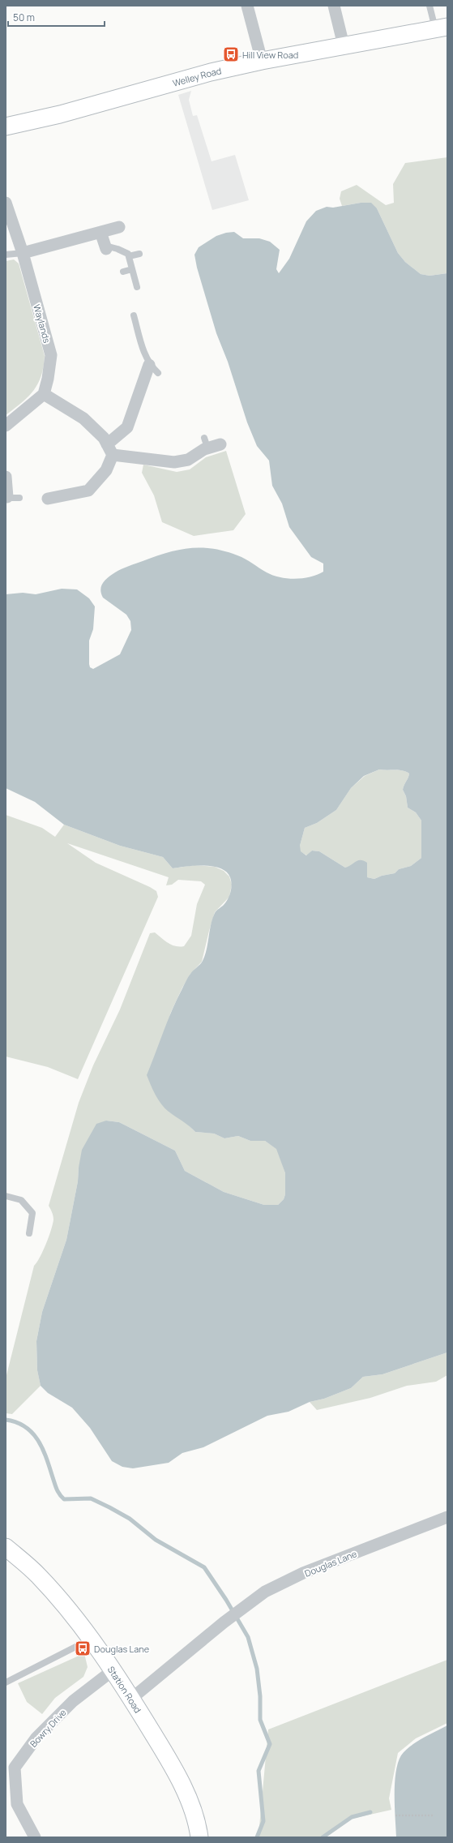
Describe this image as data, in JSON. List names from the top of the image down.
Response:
{
  "streets": {
    "main road": ["Welley Road", "Station Road"],
    "street": ["Waylands", "Douglas Lane", "Bowry Drive"]
  },
  "crossings": [
    ["Douglas Lane", "Station Road"],
    ["Station Road", "Bowry Drive"]
  ],
  "places": {
    "bus stop": ["Hill View Road", "Douglas Lane"]
  },
  "scale_bar": "50 m"
}
